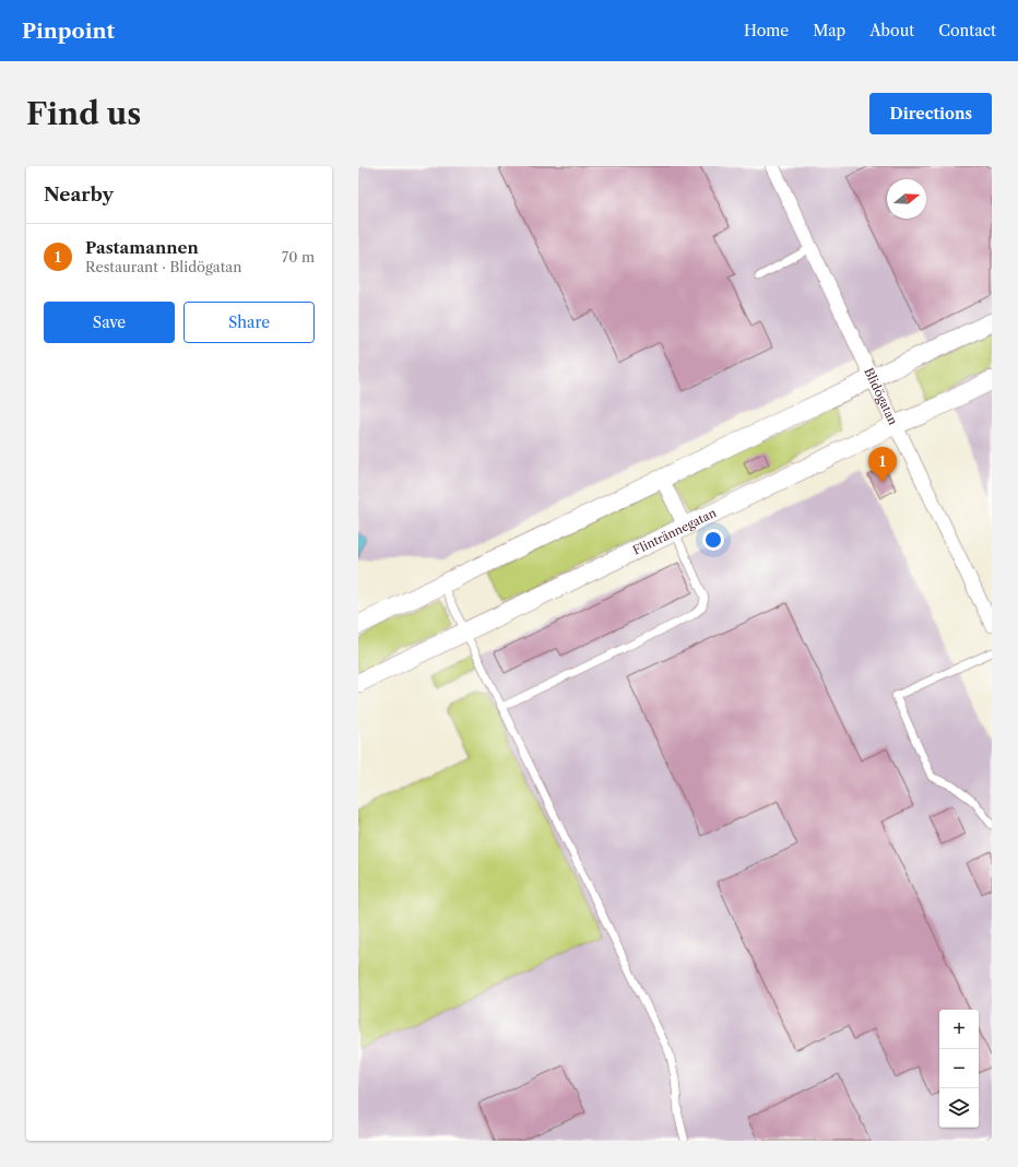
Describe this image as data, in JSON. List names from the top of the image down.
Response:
{
  "streets": {
    "street": ["Blidögatan", "Flintrännegatan"]
  },
  "crossings": [
    ["Blidögatan", "Flintrännegatan"]
  ],
  "north": "right",
  "page": {
    "header": "Pinpoint",
    "nav": [
      "Home",
      "Map",
      "About",
      "Contact"
    ],
    "buttons": [
      "Directions",
      ["Save", "Share"]
    ],
    "title": "Find us",
    "heading": "Nearby",
    "list": [
      {
        "mark": "1",
        "name": "Pastamannen",
        "note": "Restaurant · Blidögatan",
        "value": "70 m"
      }
    ],
    "pins": "1",
    "map_buttons": ["+", "−"]
  }
}
